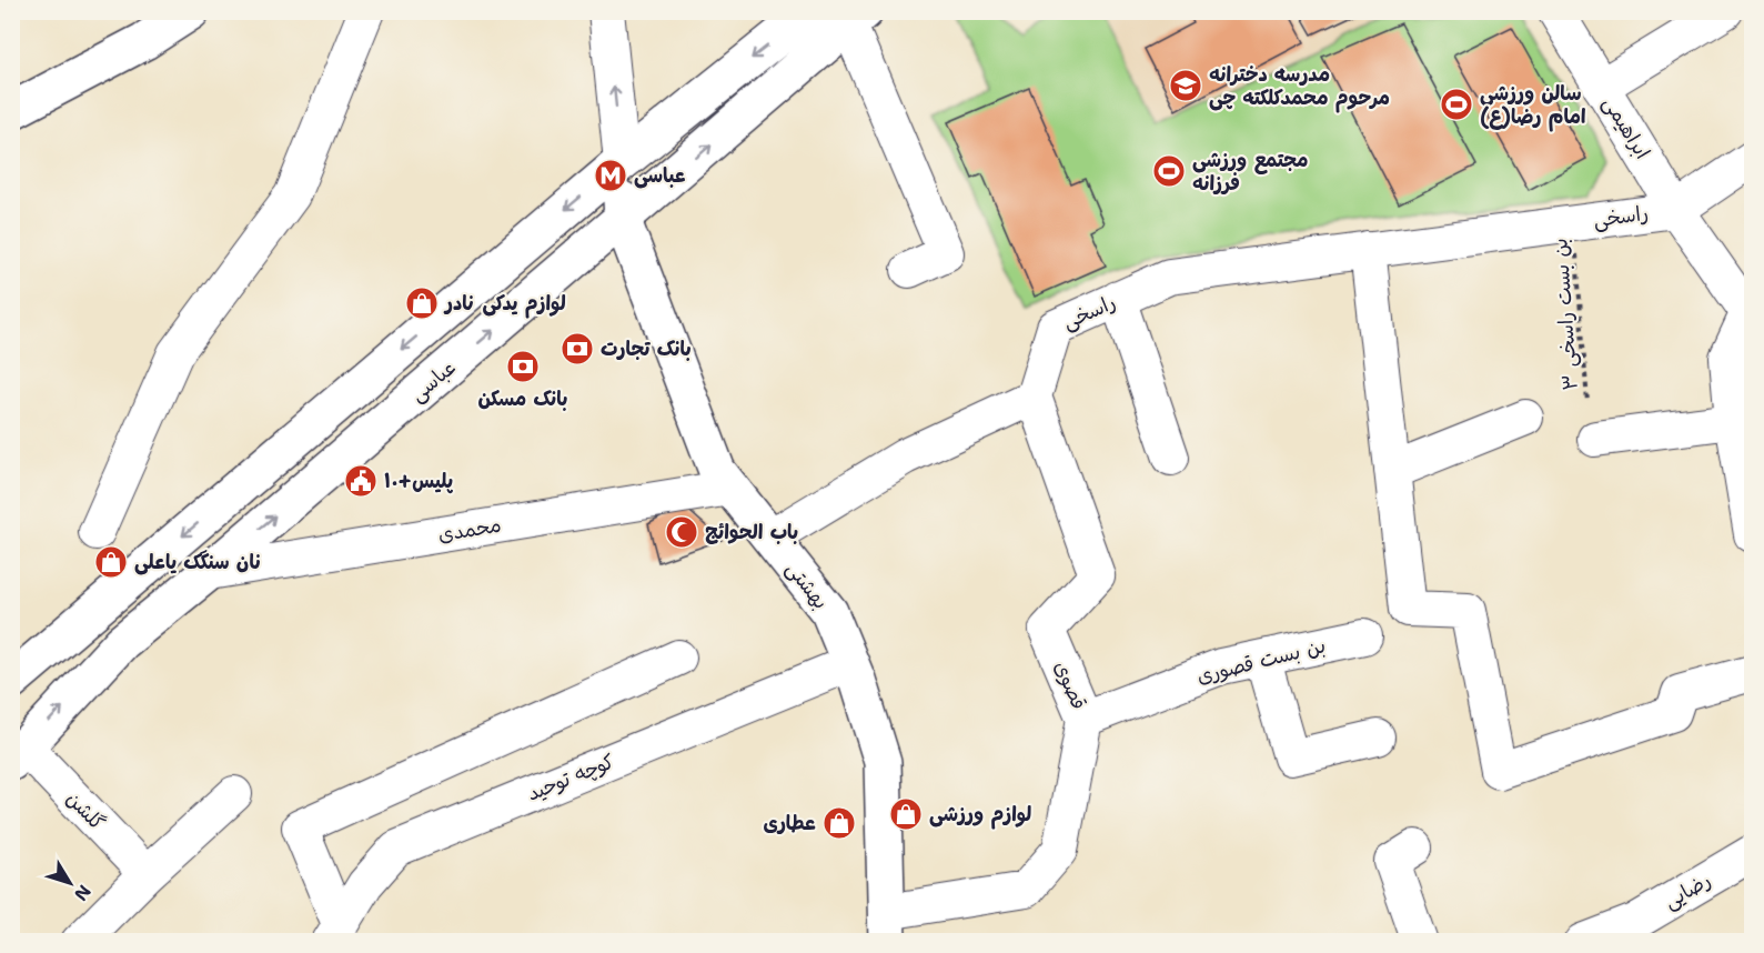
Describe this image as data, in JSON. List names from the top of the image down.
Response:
{
  "streets": {
    "main road": ["عباسى", "بهشتی"],
    "street": [
      "ابراهیمی",
      "راسخی",
      "محمدی",
      "بن بست قصوری",
      "قصوی",
      "کوچه توحید",
      "گلشن",
      "رضایی"
    ],
    "path": ["بن بست راسخی ۳"]
  },
  "crossings": [
    ["ابراهیمی", "راسخی"],
    ["راسخی", "بن بست راسخی ۳"],
    ["راسخی", "قصوی"],
    ["عباسى", "محمدی"],
    ["عباسى", "بهشتی"],
    ["عباسى", "گلشن"],
    ["محمدی", "بهشتی"],
    ["بهشتی", "قصوی"],
    ["بهشتی", "کوچه توحید"],
    ["بن بست قصوری", "قصوی"]
  ],
  "places": {
    "school or university": ["مدرسه دخترانه مرحوم محمدکلکته چی"],
    "sports": ["سالن ورزشی امام رضا(ع)", "مجتمع ورزشی فرزانه"],
    "metro station": ["عباسی"],
    "shop": [
      "لوازم یدکی نادر",
      "نان سنگک یاعلی",
      "لوازم ورزشی",
      "عطاری"
    ],
    "bank": ["بانک تجارت", "بانک مسکن"],
    "public building": ["پلیس+۱۰"],
    "mosque": ["باب الحوائج"]
  },
  "north": "bottom right"
}
